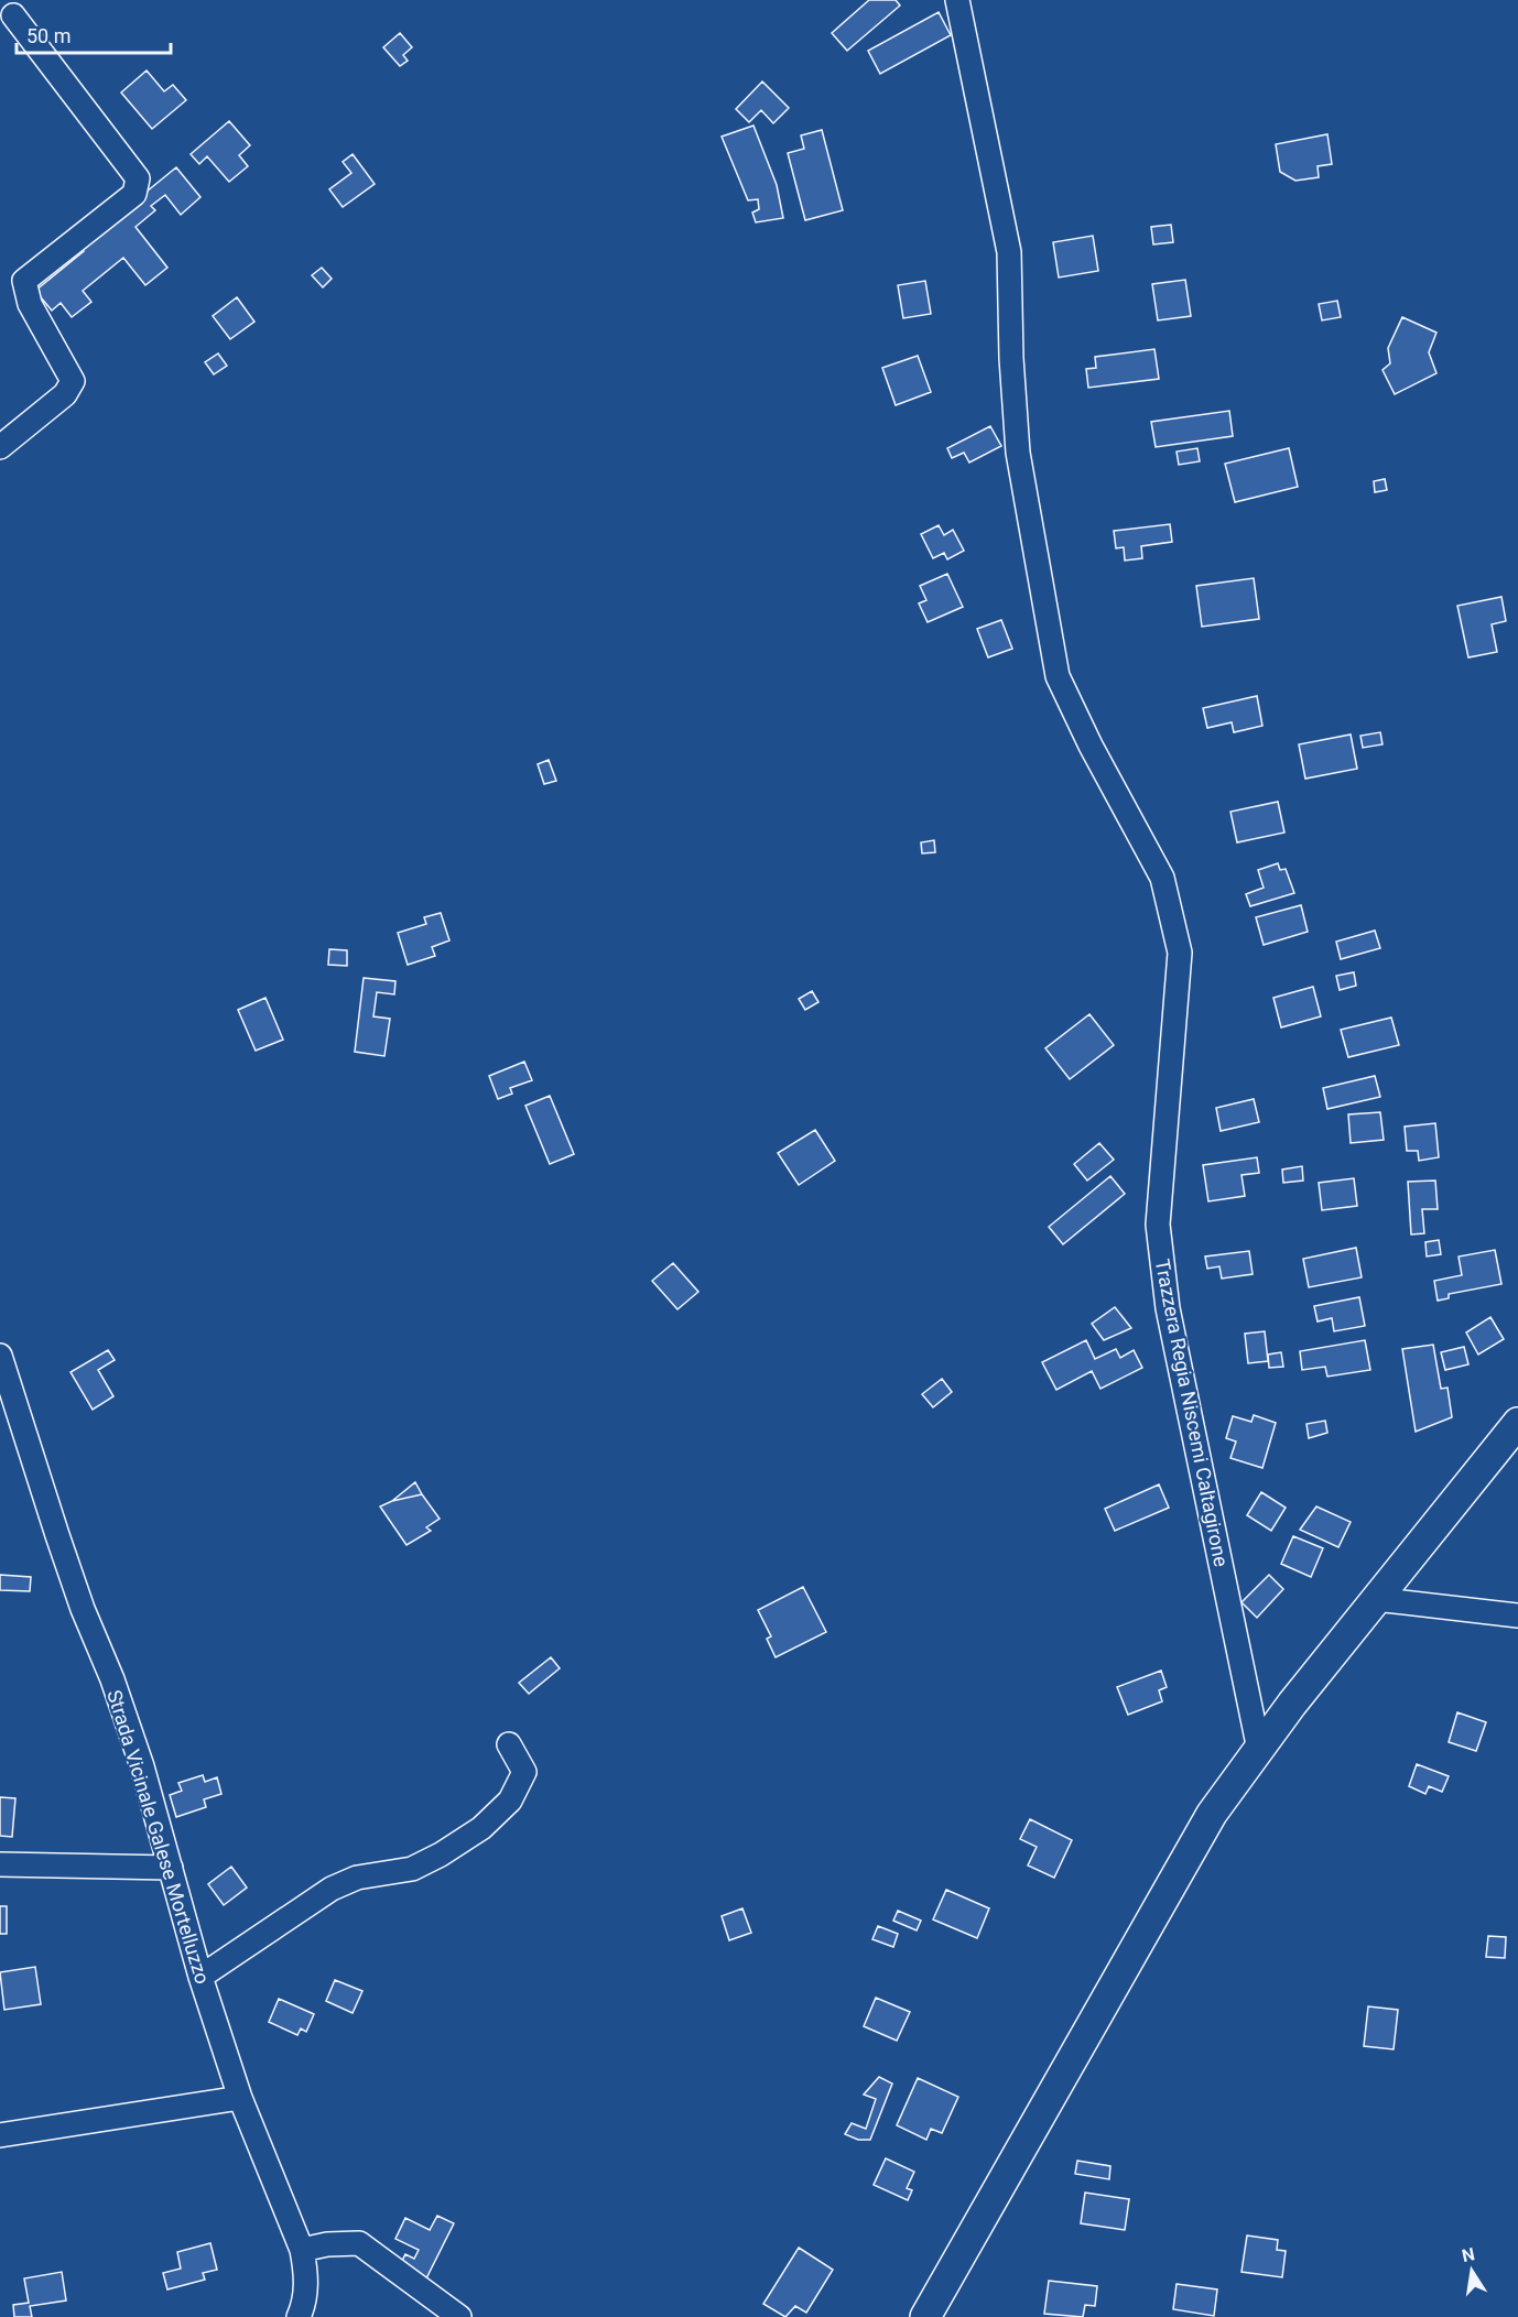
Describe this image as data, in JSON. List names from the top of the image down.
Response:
{
  "streets": {
    "street": ["Trazzera Regia Niscemi Caltagirone", "Strada Vicinale Galese Mortelluzzo"]
  },
  "scale_bar": "50 m",
  "north": "top"
}
